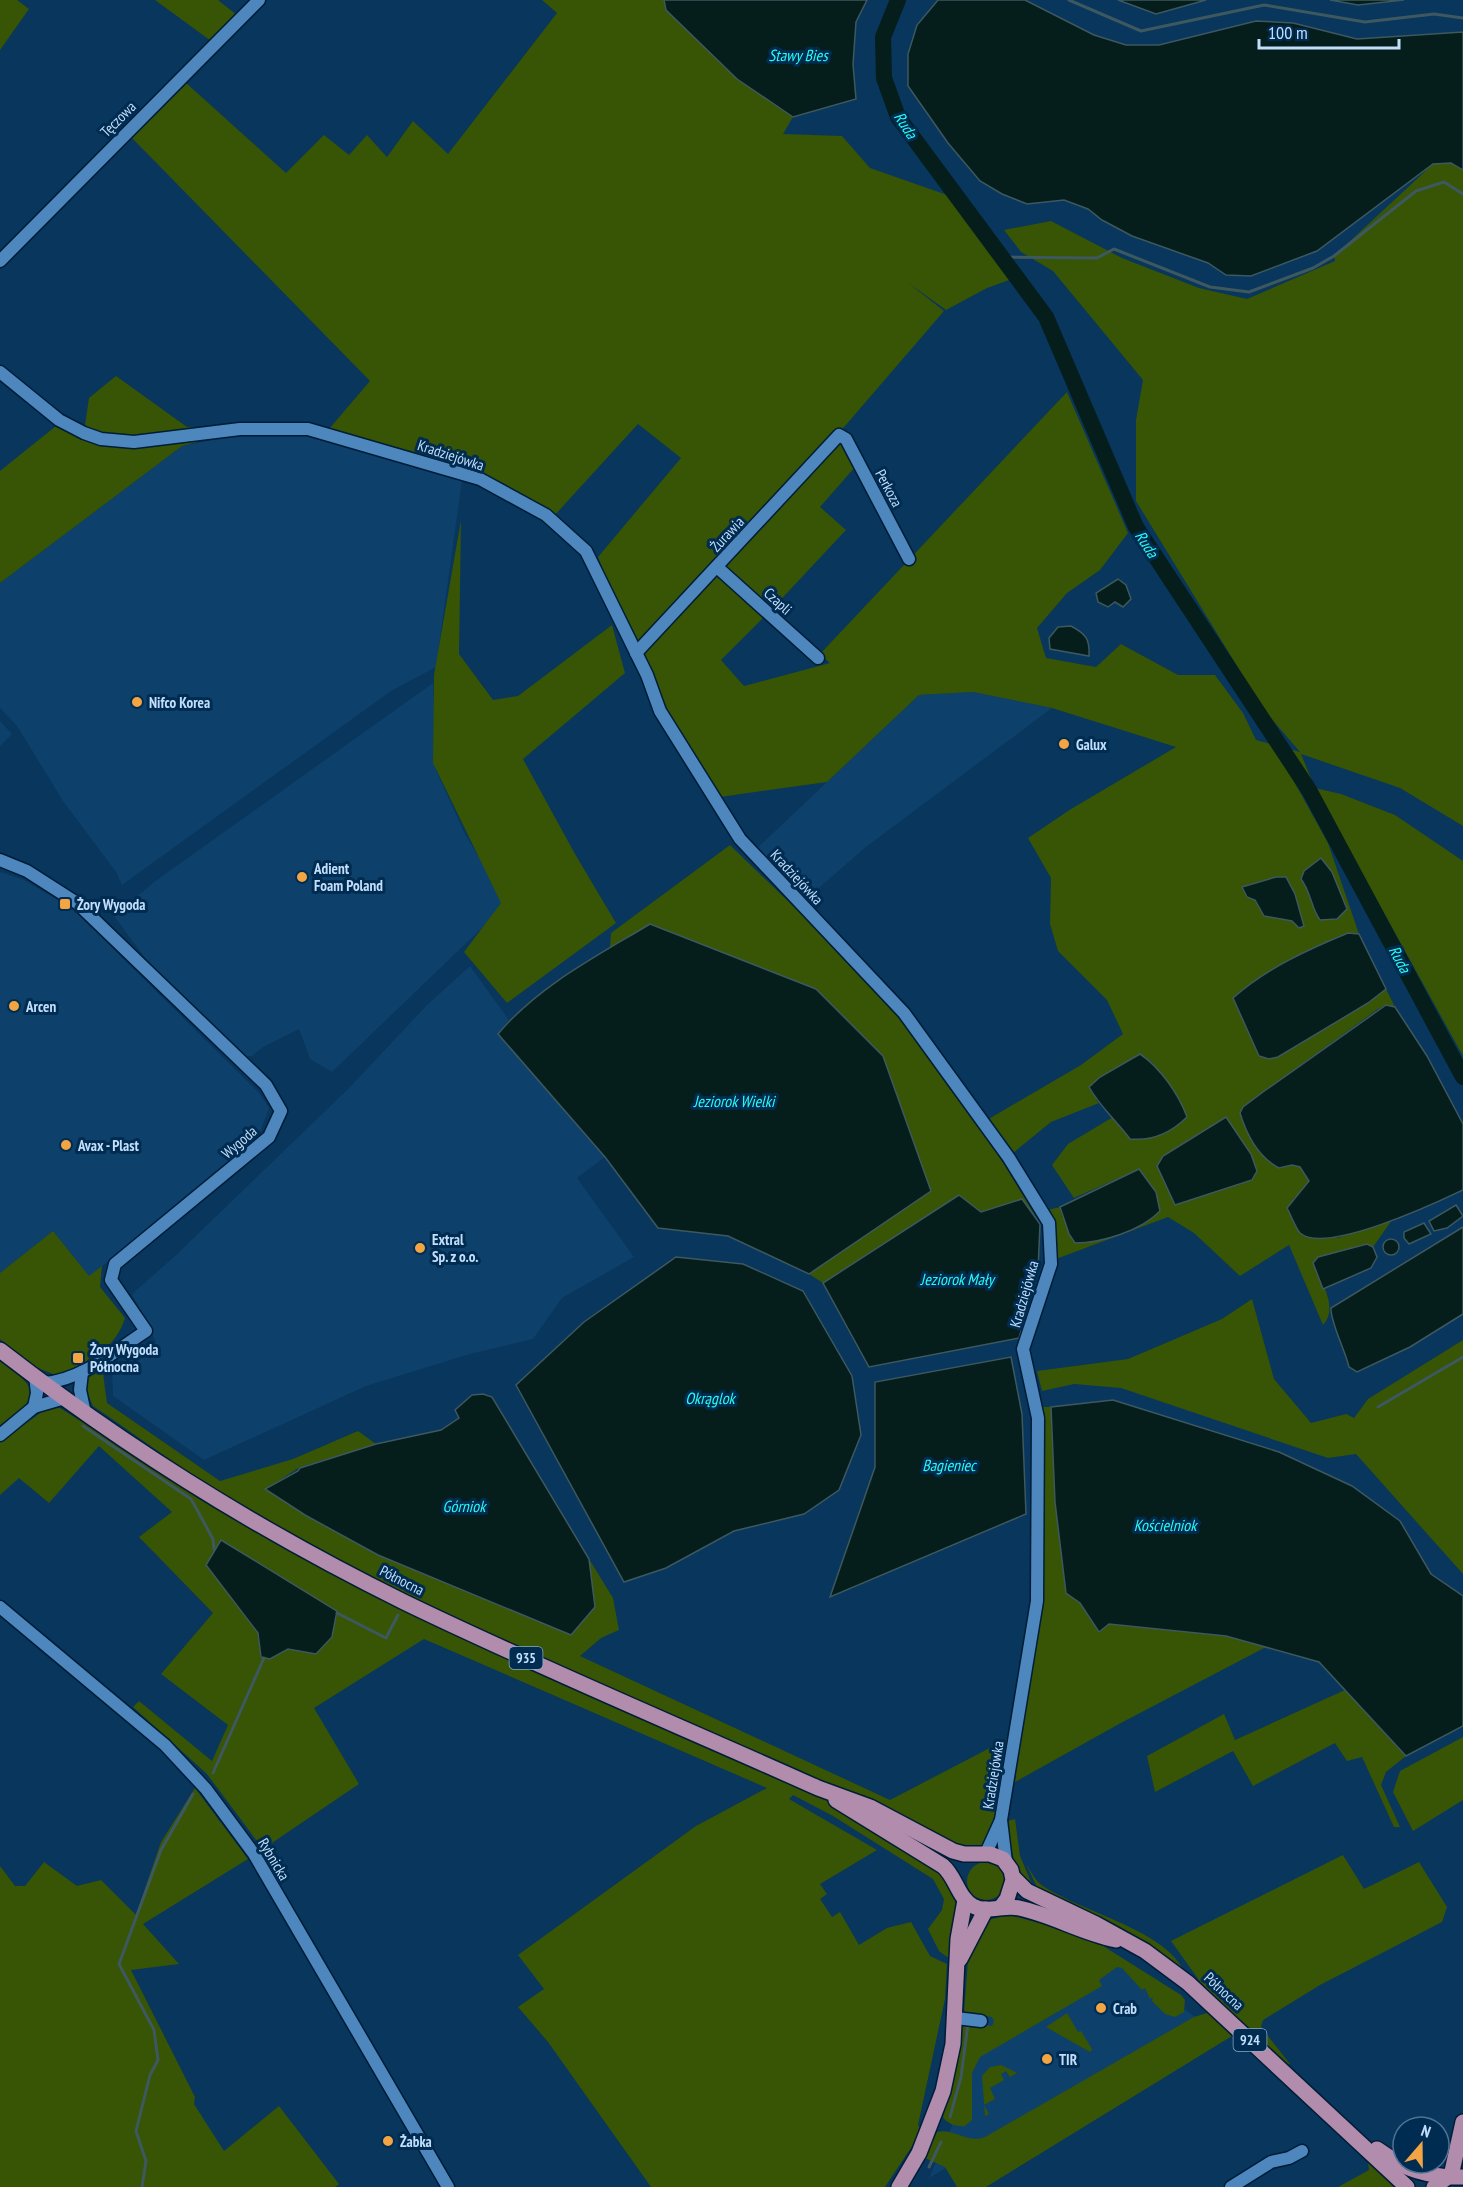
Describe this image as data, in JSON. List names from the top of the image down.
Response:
{
  "streets": {
    "main road": ["Północna", "935", "924"],
    "street": [
      "Tęczowa",
      "Kradziejówka",
      "Perkoza",
      "Żurawia",
      "Czapli",
      "Wygoda",
      "Rybnicka"
    ]
  },
  "crossings": [
    ["Kradziejówka", "Żurawia"],
    ["Kradziejówka", "Północna"],
    ["Kradziejówka", "924"],
    ["Perkoza", "Żurawia"],
    ["Żurawia", "Czapli"],
    ["Wygoda", "Północna"],
    ["Północna", "924"]
  ],
  "water": [
    "Stawy Bies",
    "Ruda",
    "Jeziorok Wielki",
    "Jeziorok Mały",
    "Okrąglok",
    "Bagieniec",
    "Górniok",
    "Kościelniok"
  ],
  "places": {
    "other": [
      "Nifco Korea",
      "Galux",
      "Adient Foam Poland",
      "Arcen",
      "Avax - Plast",
      "Extral Sp. z o.o.",
      "Crab",
      "TIR",
      "Żabka"
    ],
    "transit": ["Żory Wygoda", "Żory Wygoda Północna"]
  },
  "scale_bar": "100 m",
  "north": "top"
}
